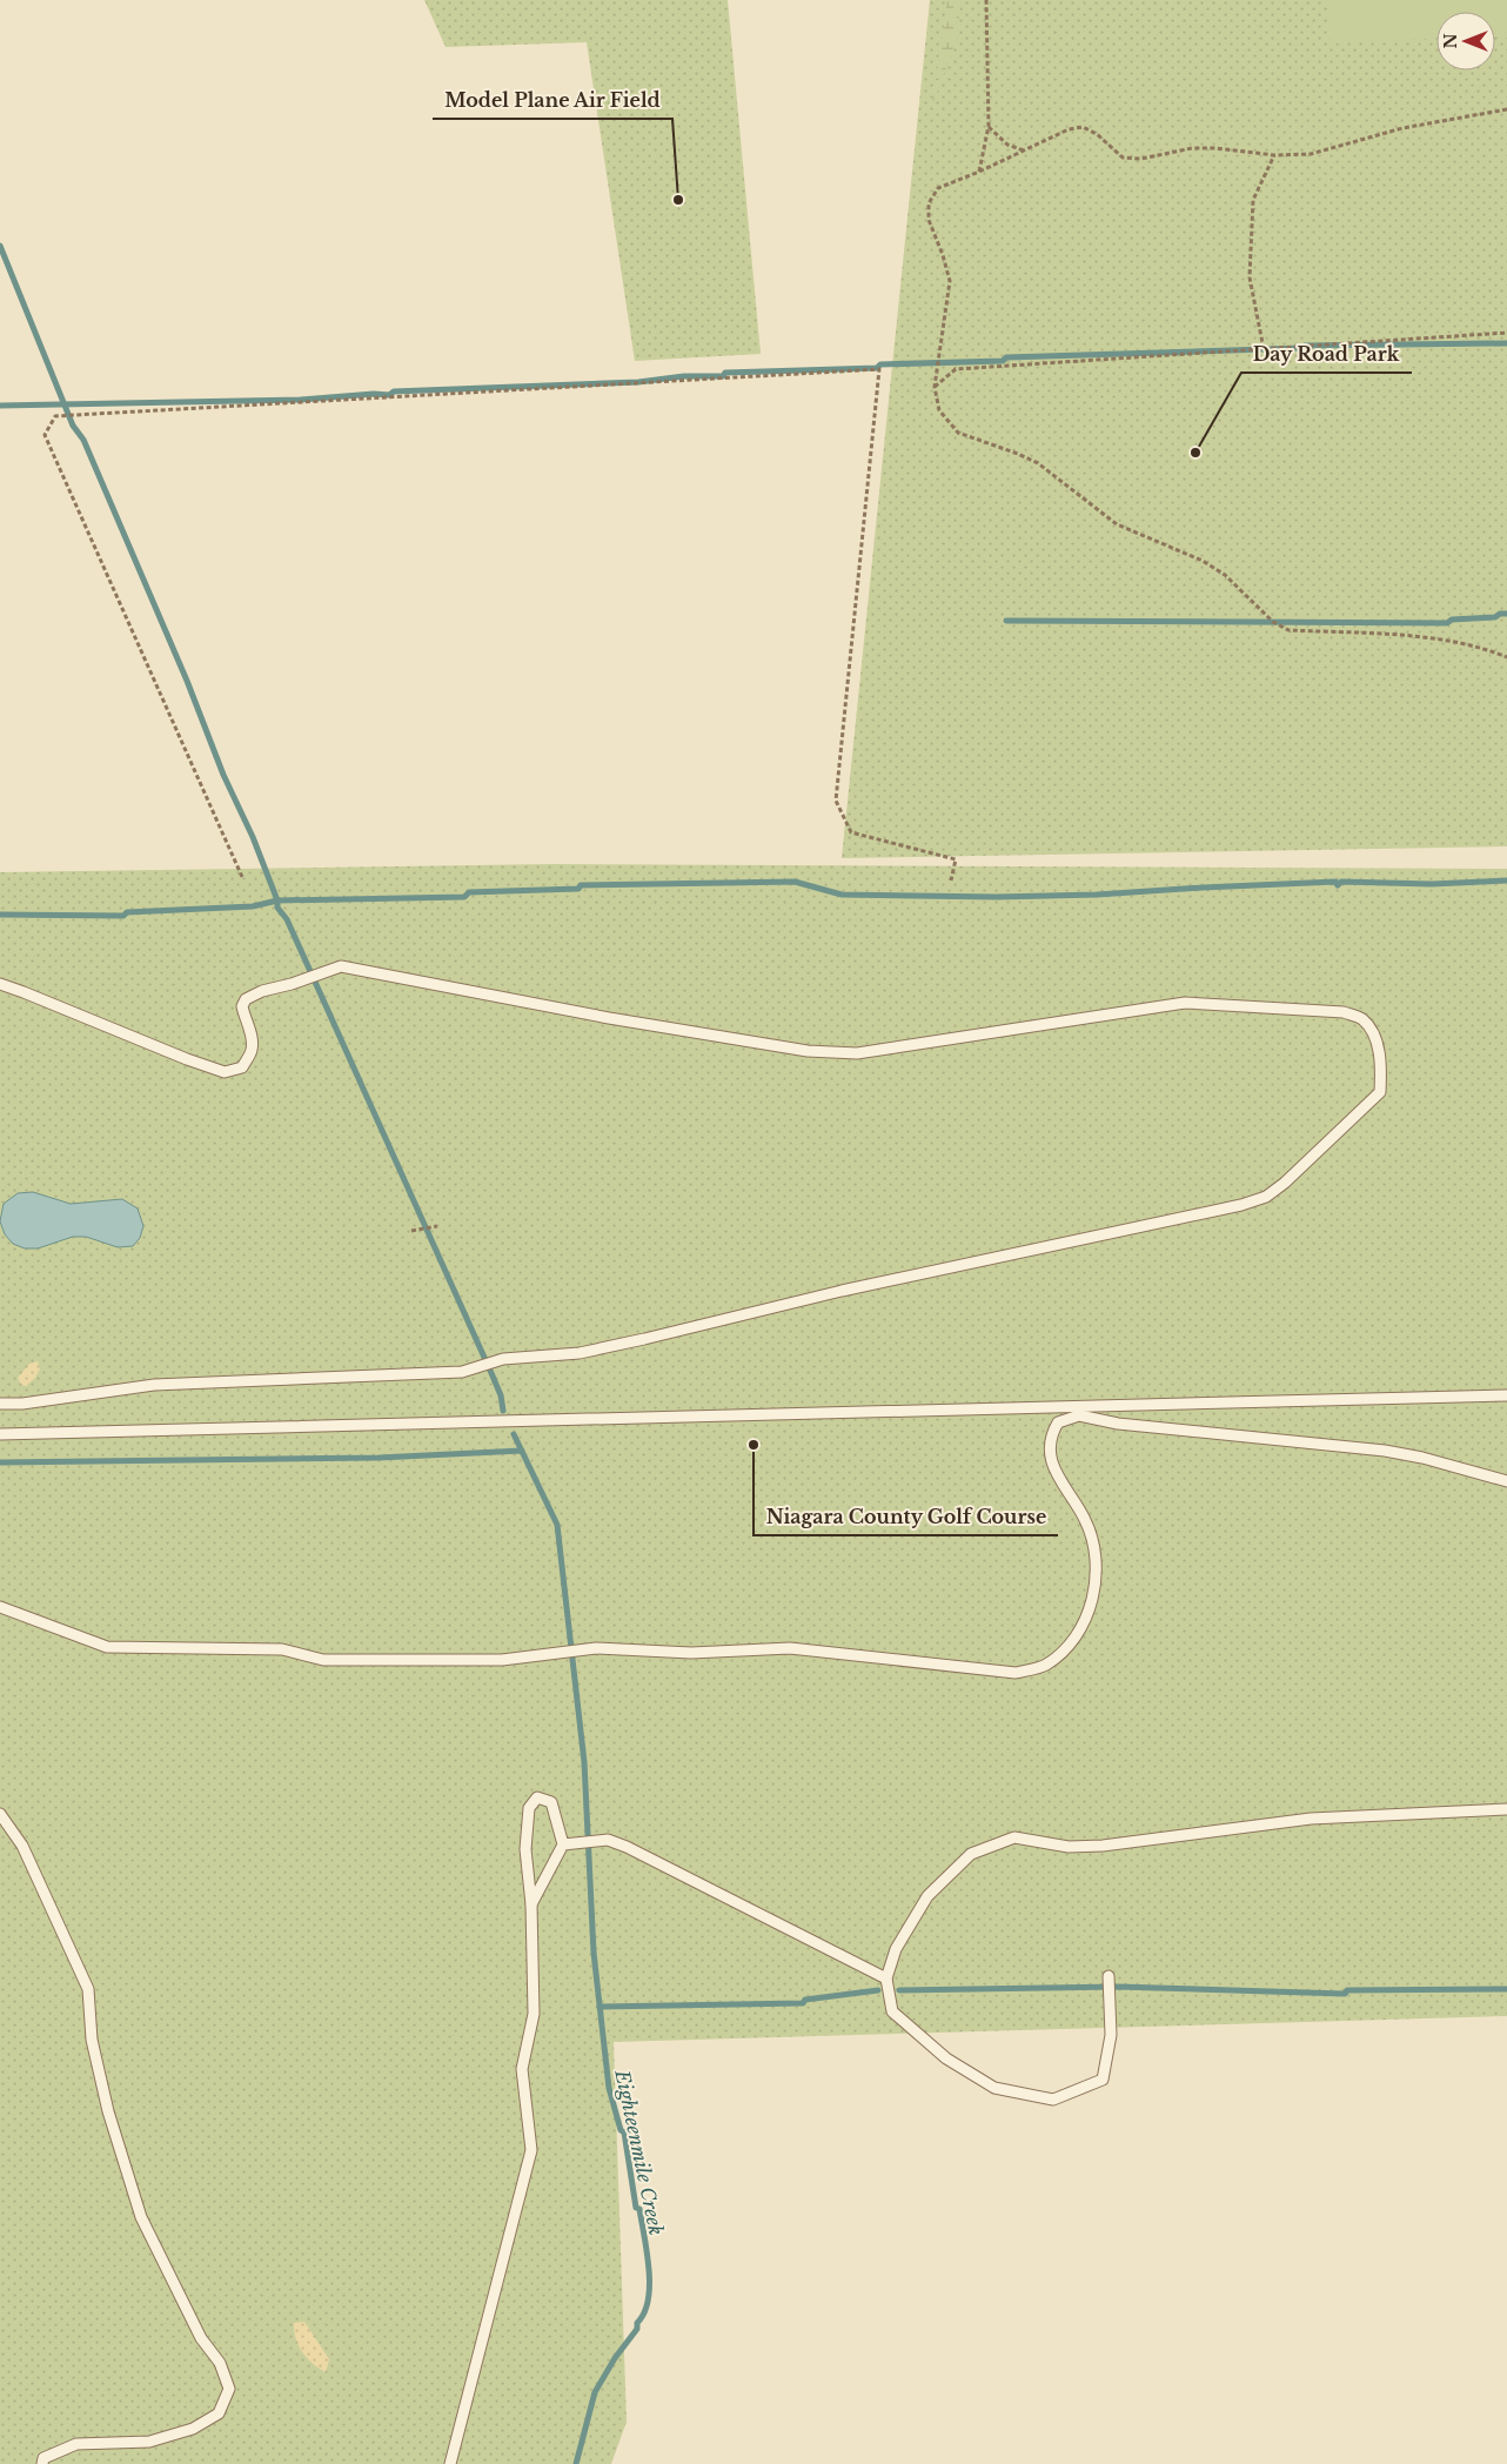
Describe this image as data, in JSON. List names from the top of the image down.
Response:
{
  "water": ["Eighteenmile Creek"],
  "places": ["Model Plane Air Field", "Day Road Park", "Niagara County Golf Course"],
  "north": "left"
}
